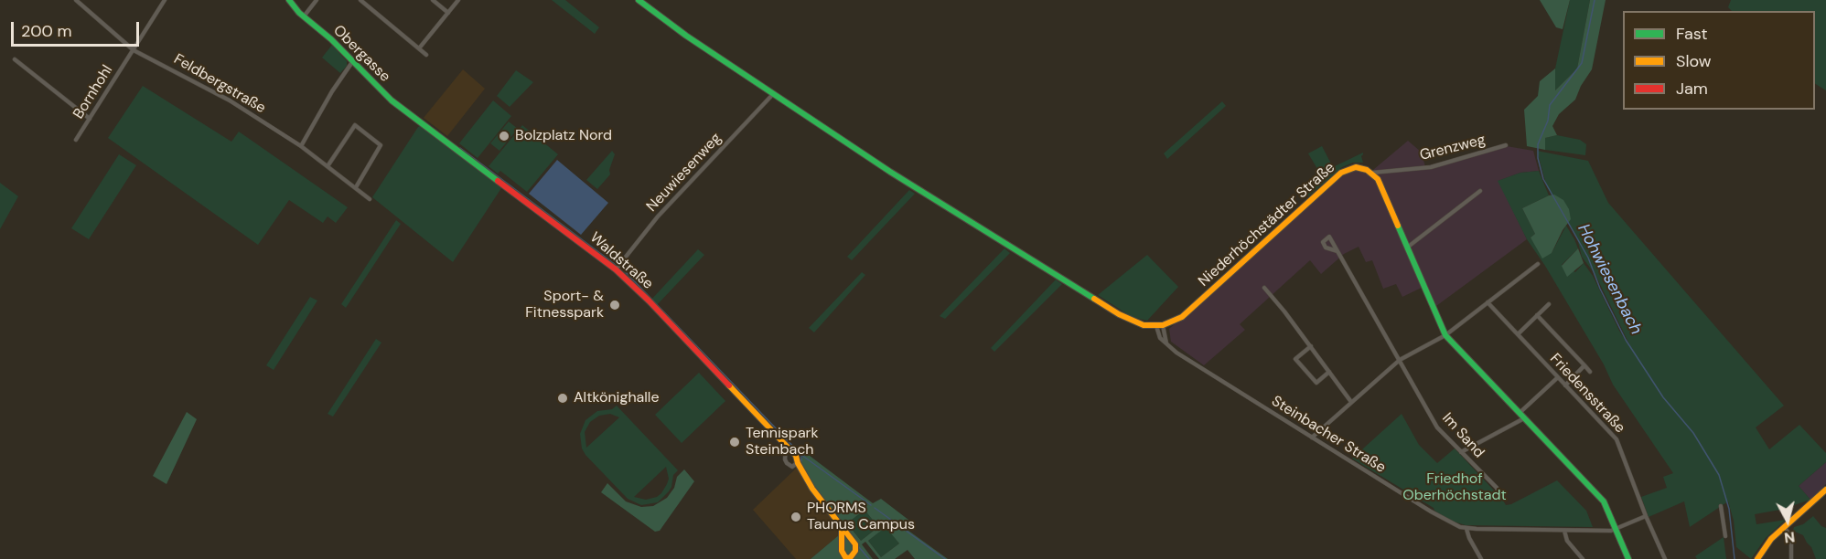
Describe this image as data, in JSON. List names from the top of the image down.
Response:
{
  "streets": {
    "street": [
      "Obergasse",
      "Feldbergstraße",
      "Bornhohl",
      "Grenzweg",
      "Neuwiesenweg",
      "Niederhöchstädter Straße",
      "Waldstraße",
      "Friedensstraße",
      "Steinbacher Straße",
      "Im Sand"
    ]
  },
  "crossings": [
    ["Obergasse", "Waldstraße"],
    ["Feldbergstraße", "Bornhohl"],
    ["Grenzweg", "Niederhöchstädter Straße"],
    ["Neuwiesenweg", "Waldstraße"],
    ["Niederhöchstädter Straße", "Steinbacher Straße"]
  ],
  "water": ["Hohwiesenbach"],
  "parks": ["Friedhof Oberhöchstadt"],
  "places": [
    "Bolzplatz Nord",
    "Sport- & Fitnesspark",
    "Altkönighalle",
    "Tennispark Steinbach",
    "PHORMS Taunus Campus"
  ],
  "legend": ["Fast", "Slow", "Jam"],
  "scale_bar": "200 m",
  "north": "bottom"
}
